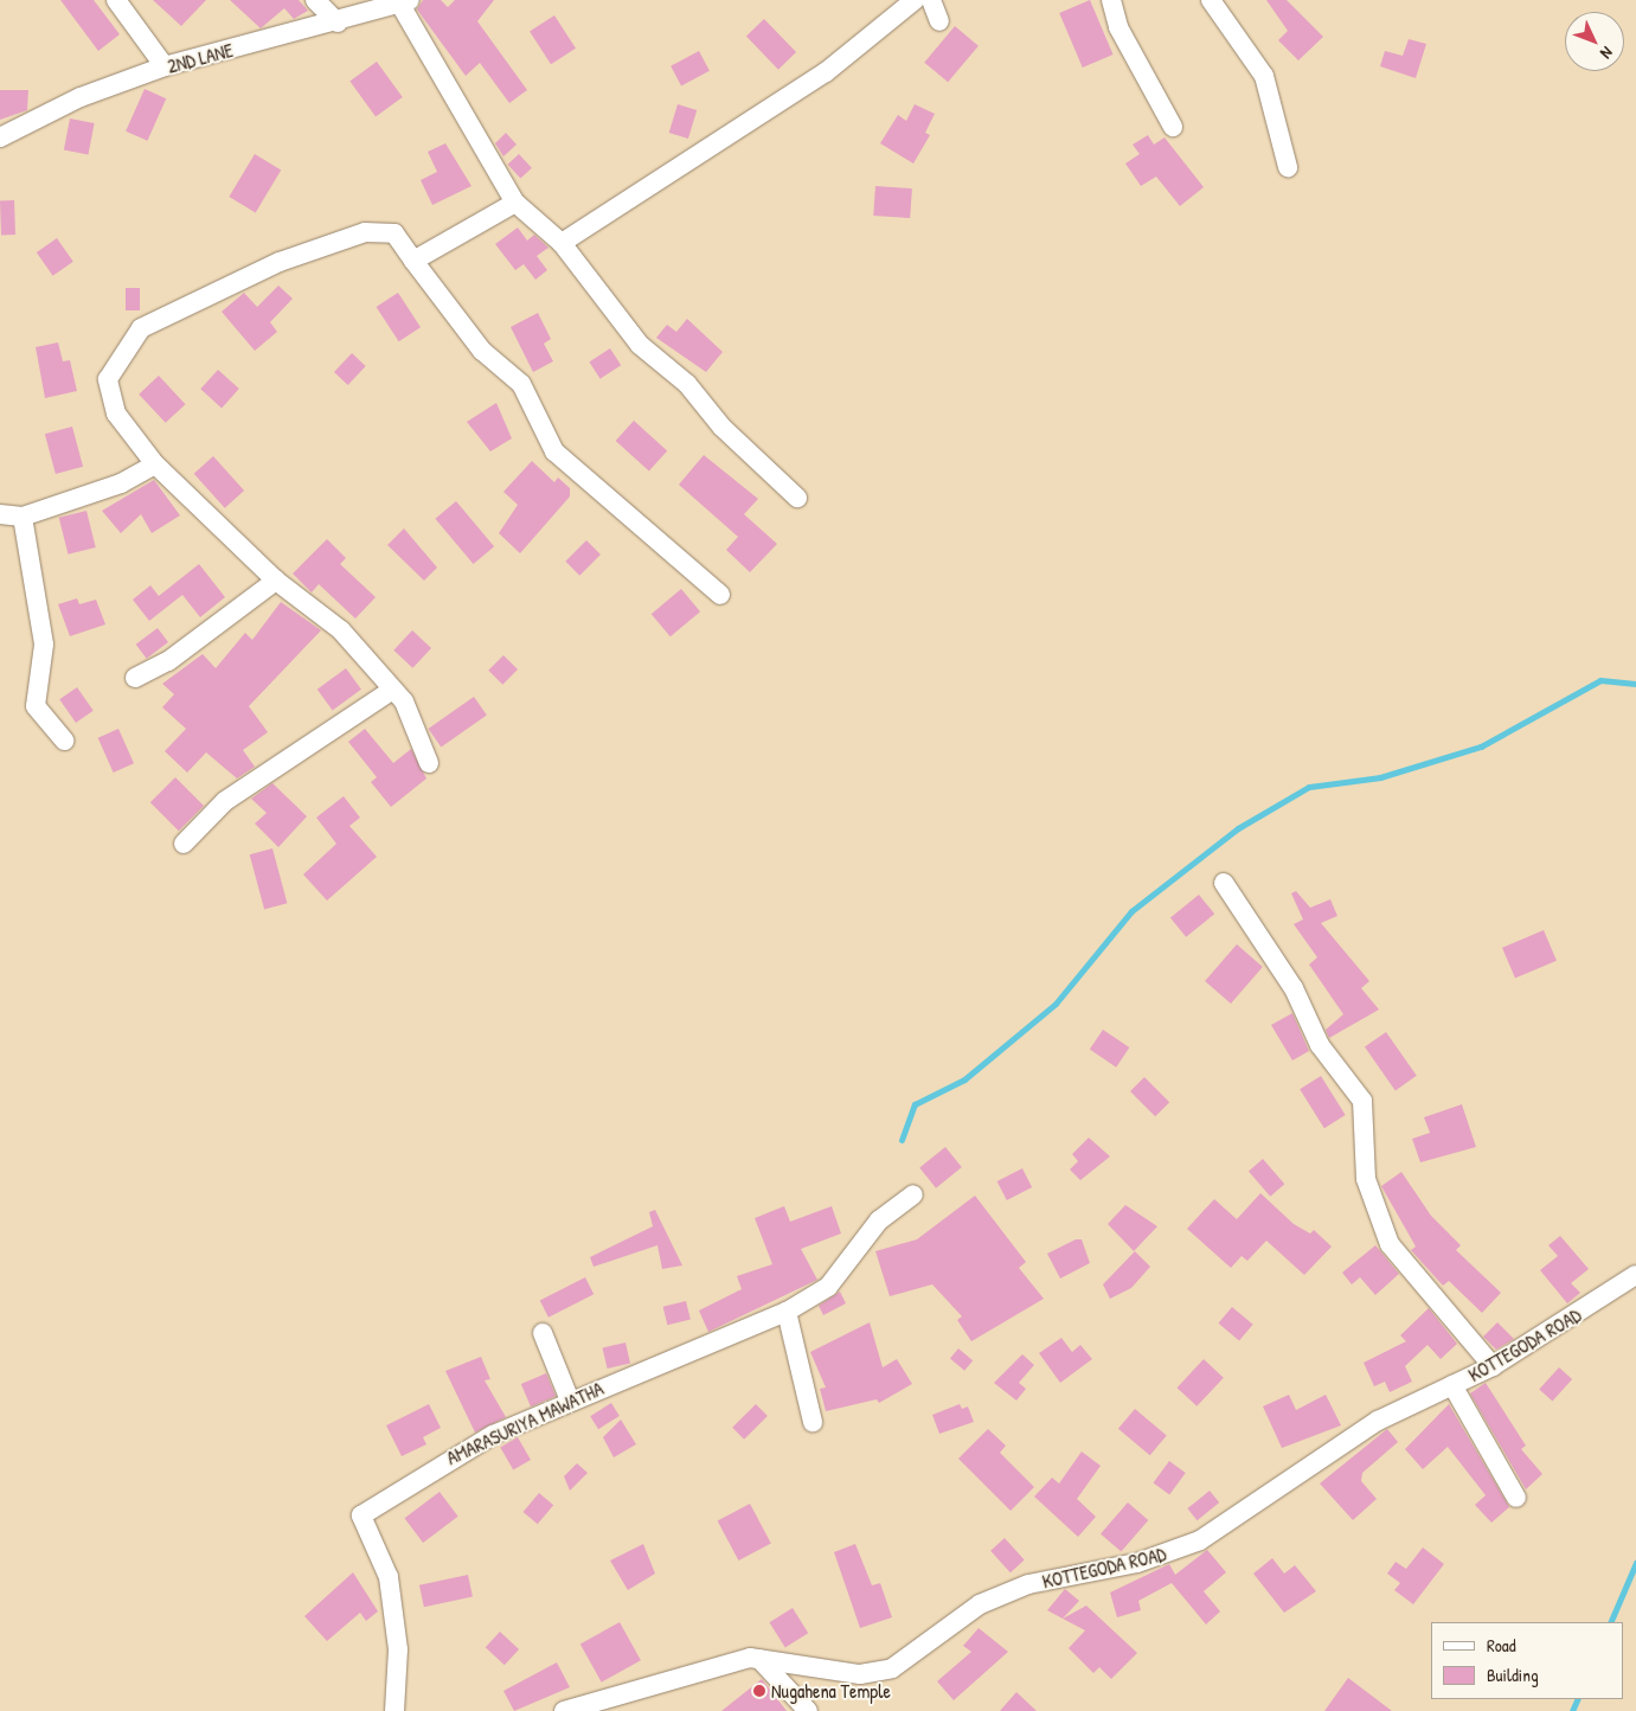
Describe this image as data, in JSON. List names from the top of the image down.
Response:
{
  "streets": {
    "street": ["2ND LANE", "KOTTEGODA ROAD", "AMARASURIYA MAWATHA"]
  },
  "places": ["Nugahena Temple"],
  "legend": ["Road", "Building"],
  "north": "bottom right"
}
